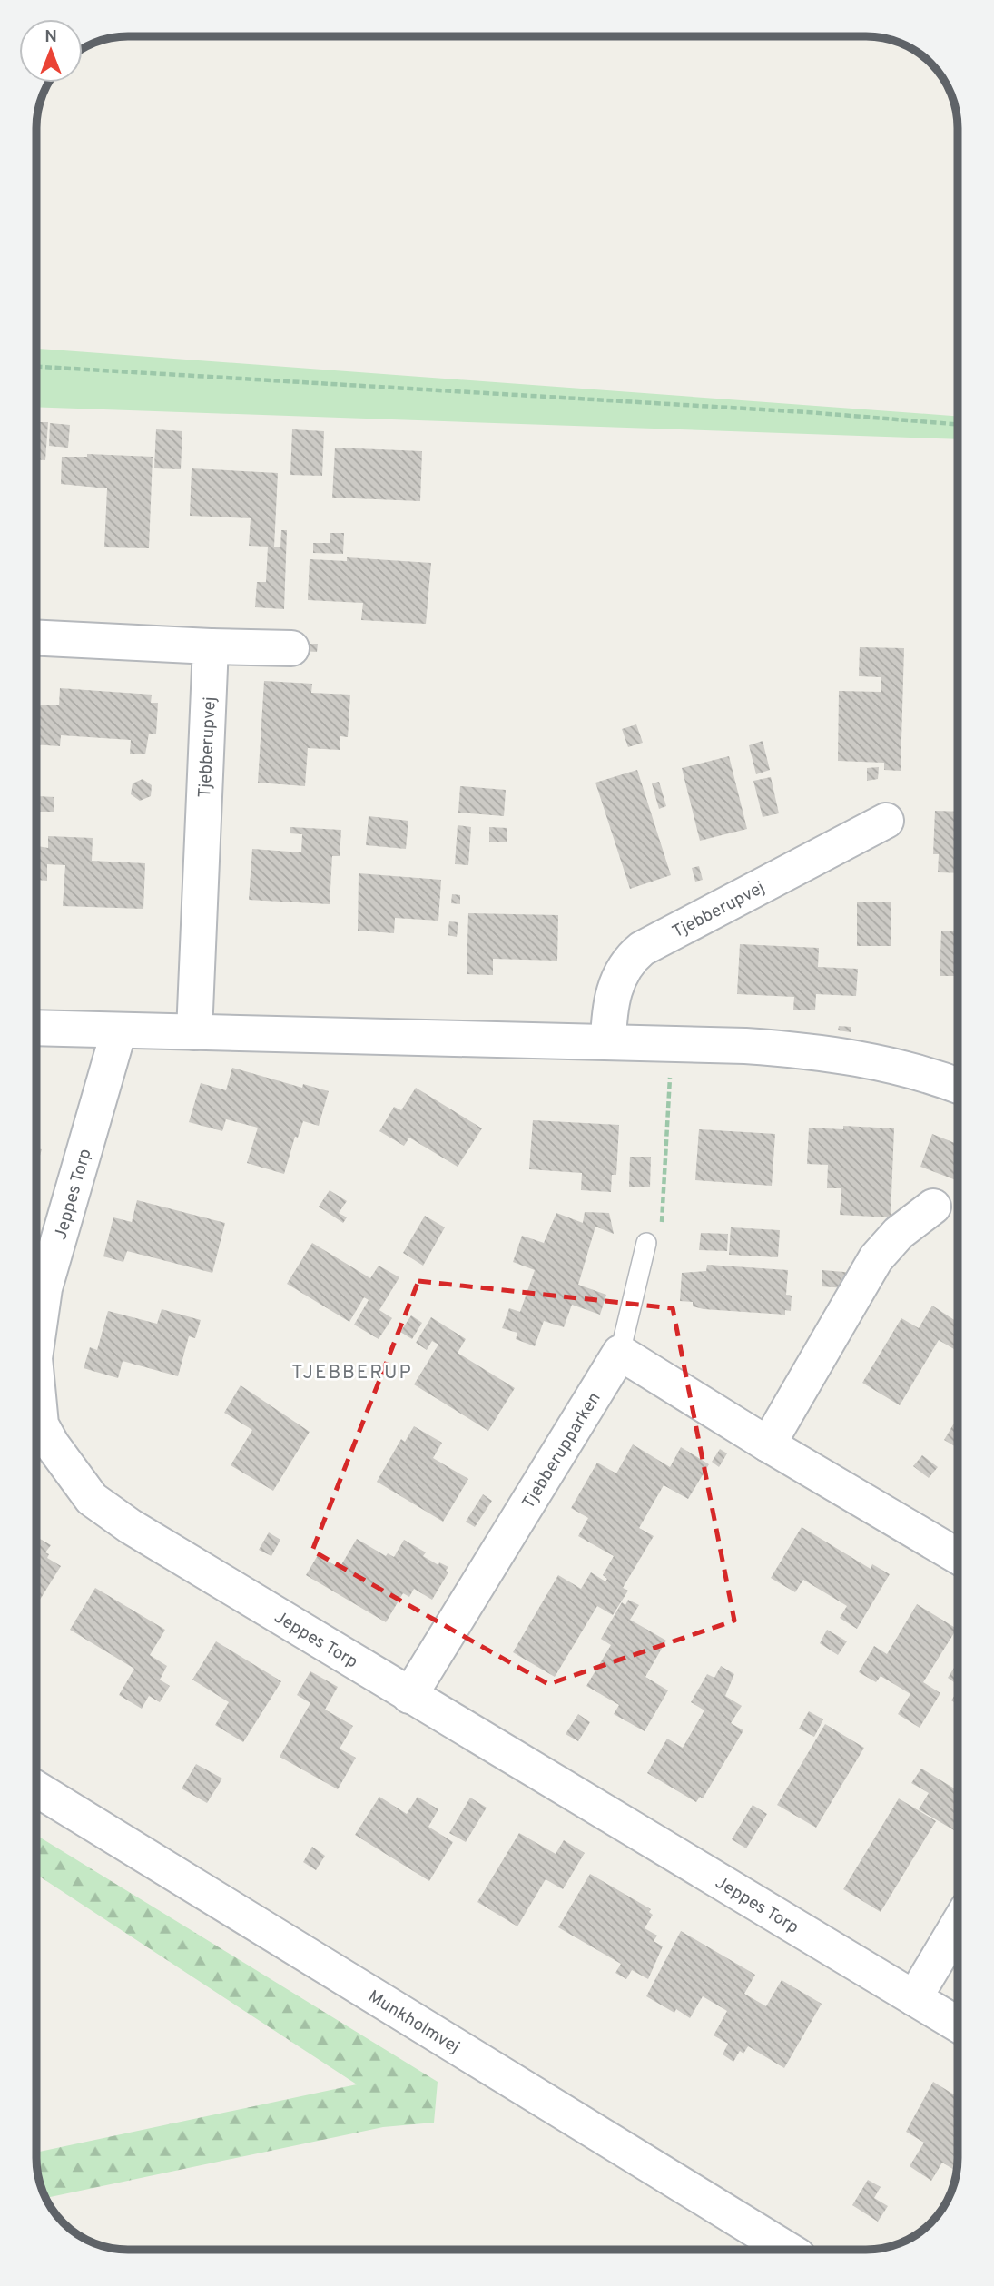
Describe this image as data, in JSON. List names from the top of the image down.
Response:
{
  "streets": {
    "street": [
      "Tjebberupvej",
      "Jeppes Torp",
      "Tjebberupparken",
      "Munkholmvej"
    ]
  },
  "crossings": [
    ["Jeppes Torp", "Tjebberupparken"]
  ],
  "districts": ["TJEBBERUP"],
  "north": "top"
}
